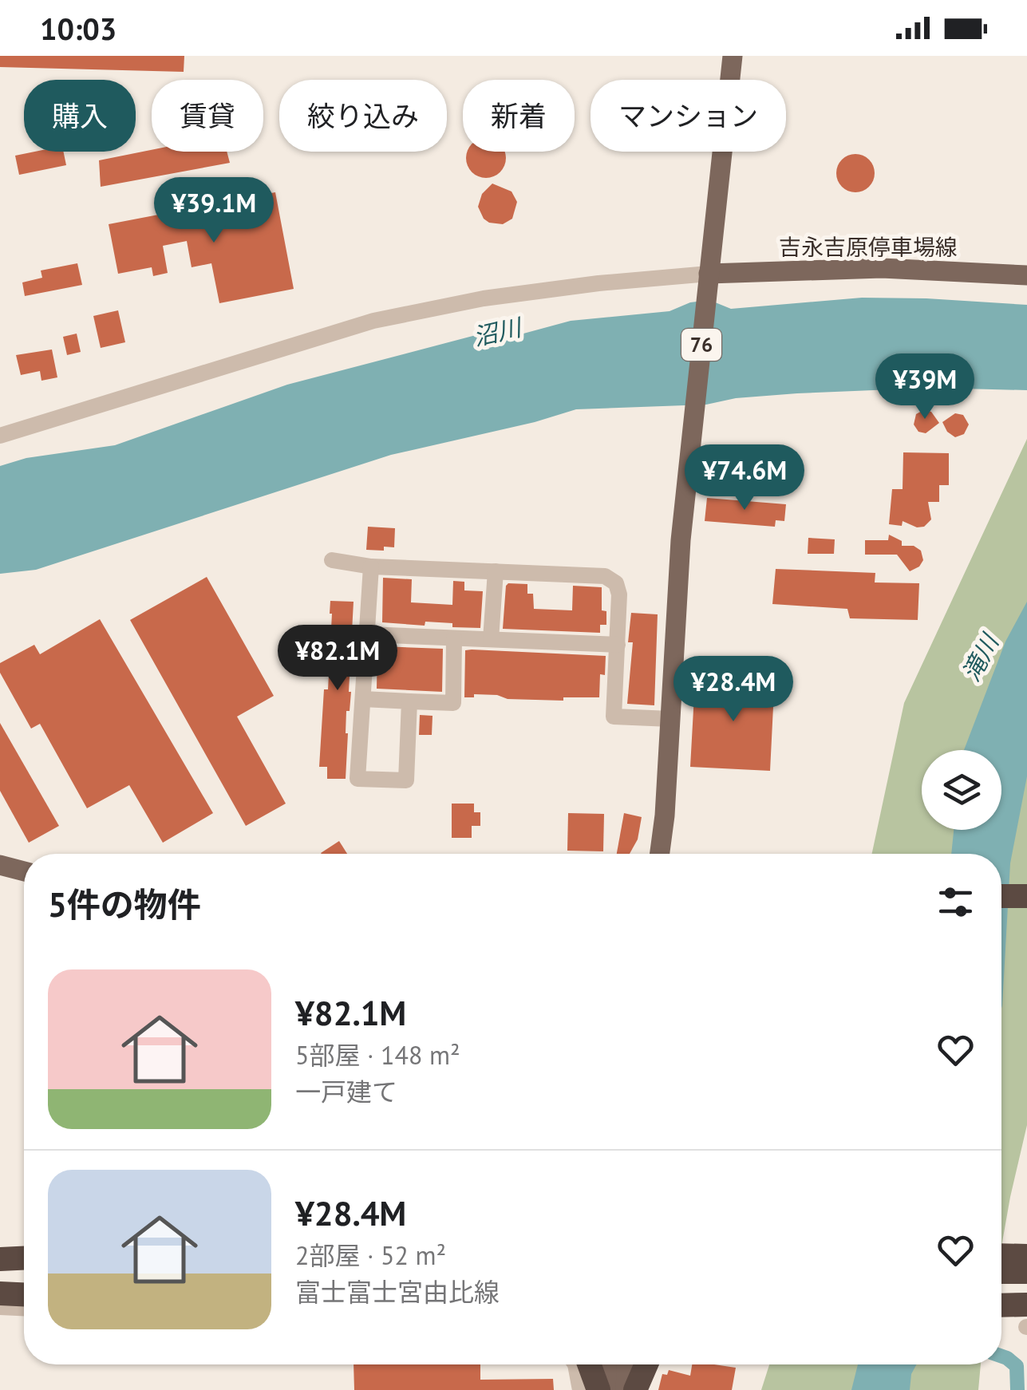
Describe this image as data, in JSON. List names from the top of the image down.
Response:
{
  "streets": {
    "main road": ["吉永吉原停車場線", "76"]
  },
  "crossings": [
    ["吉永吉原停車場線", "76"]
  ],
  "water": ["沼川", "滝川"],
  "page": {
    "status": "10:03",
    "chip": [
      "購入",
      "賃貸",
      "絞り込み",
      "新着",
      "マンション"
    ],
    "price": [
      "¥39.1M",
      "¥39M",
      "¥74.6M",
      "¥82.1M",
      "¥28.4M"
    ],
    "heading": "5件の物件",
    "list": [
      {
        "name": "¥82.1M",
        "note": "5部屋 · 148 m² · 一戸建て"
      },
      {
        "name": "¥28.4M",
        "note": "2部屋 · 52 m² · 富士富士宮由比線"
      }
    ]
  }
}
